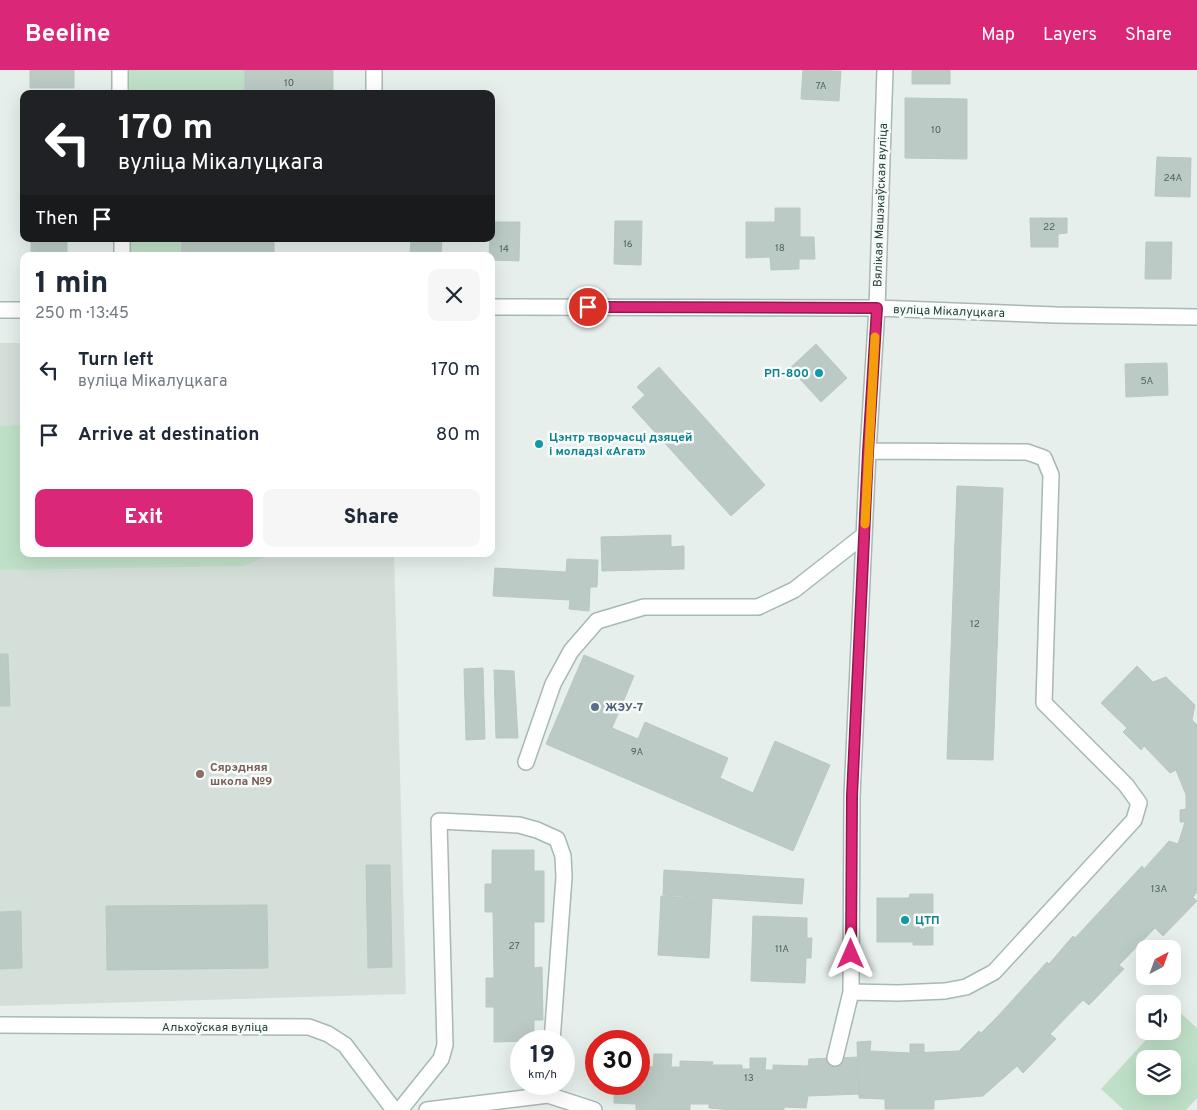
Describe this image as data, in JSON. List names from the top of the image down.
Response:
{
  "streets": {
    "street": ["Вялікая Машэкаўская вуліца", "вуліца Мікалуцкага", "Альхоўская вуліца"]
  },
  "crossings": [
    ["Вялікая Машэкаўская вуліца", "вуліца Мікалуцкага"]
  ],
  "places": [
    "РП-800",
    "Цэнтр творчасці дзяцей і моладзі «Агат»",
    "ЖЭУ-7",
    "Сярэдняя школа №9",
    "ЦТП"
  ],
  "house_numbers": [
    "10",
    "7А",
    "10",
    "24А",
    "22",
    "16",
    "18",
    "14",
    "5А",
    "12",
    "9А",
    "13А",
    "27",
    "11А",
    "13"
  ],
  "north": "top right",
  "page": {
    "header": "Beeline",
    "nav": ["Map", "Layers", "Share"],
    "turn": ["170 m", "вуліца Мікалуцкага"],
    "then": "Then",
    "heading": ["1 min", "250 m · 13:45"],
    "list": [
      {
        "name": "Turn left",
        "note": "вуліца Мікалуцкага",
        "value": "170 m"
      },
      {
        "name": "Arrive at destination",
        "value": "80 m"
      }
    ],
    "buttons": ["Exit", "Share"],
    "speed": "19 km/h",
    "limit": "30"
  }
}
